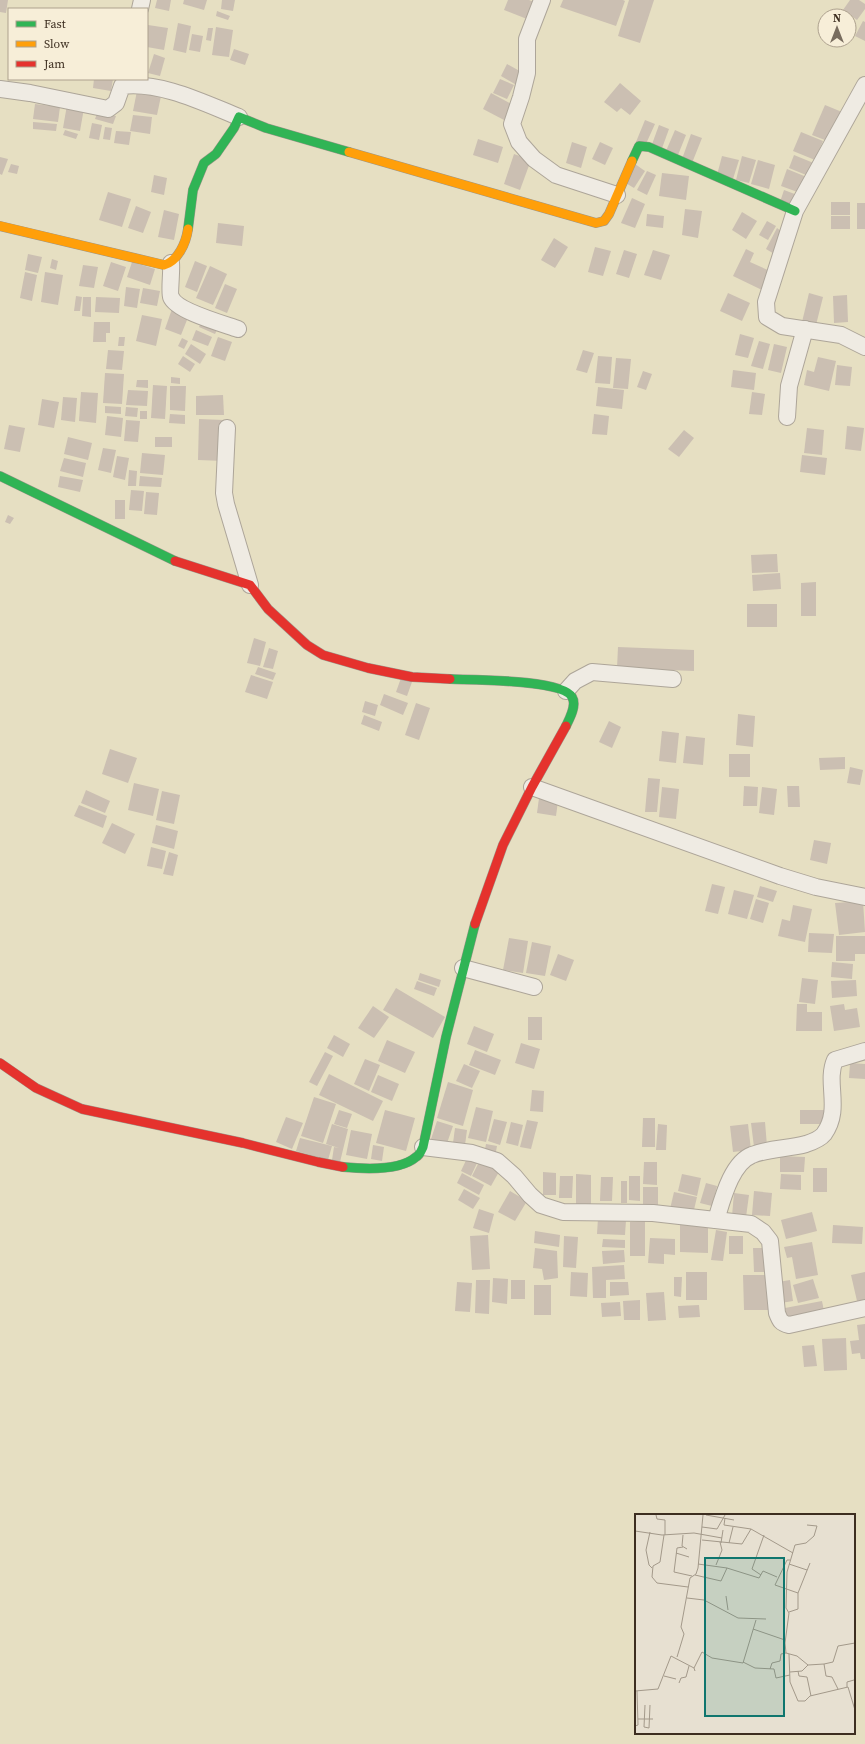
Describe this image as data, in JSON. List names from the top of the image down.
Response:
{
  "legend": ["Fast", "Slow", "Jam"],
  "north": "top"
}
